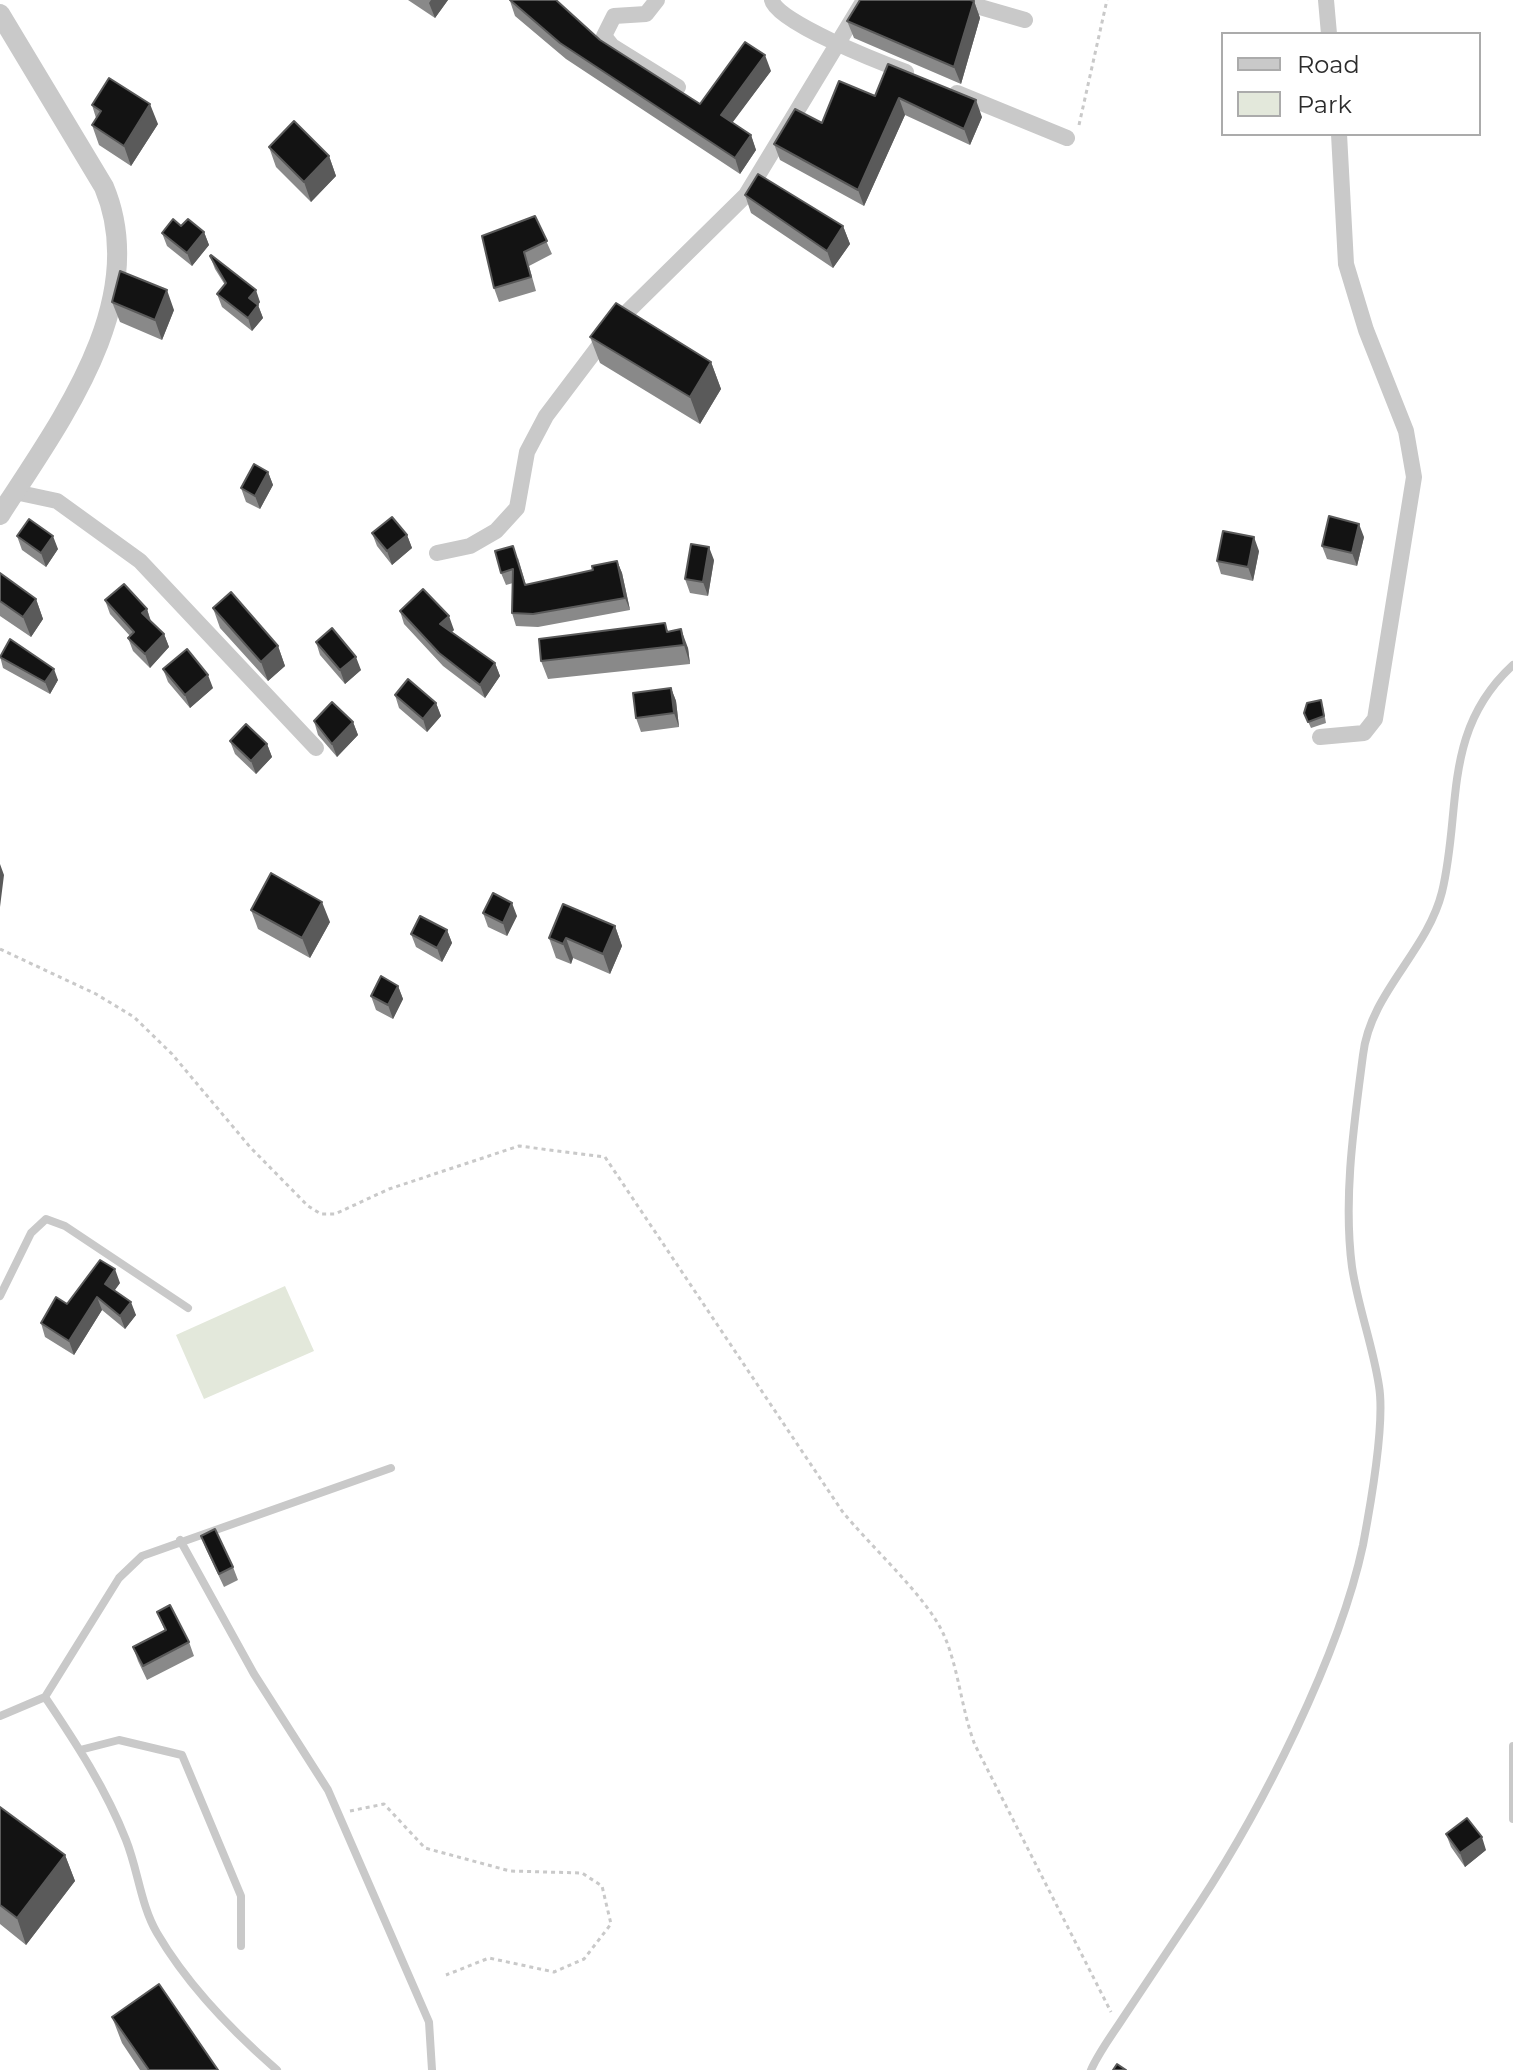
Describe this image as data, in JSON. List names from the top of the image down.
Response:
{
  "legend": ["Road", "Park"]
}
